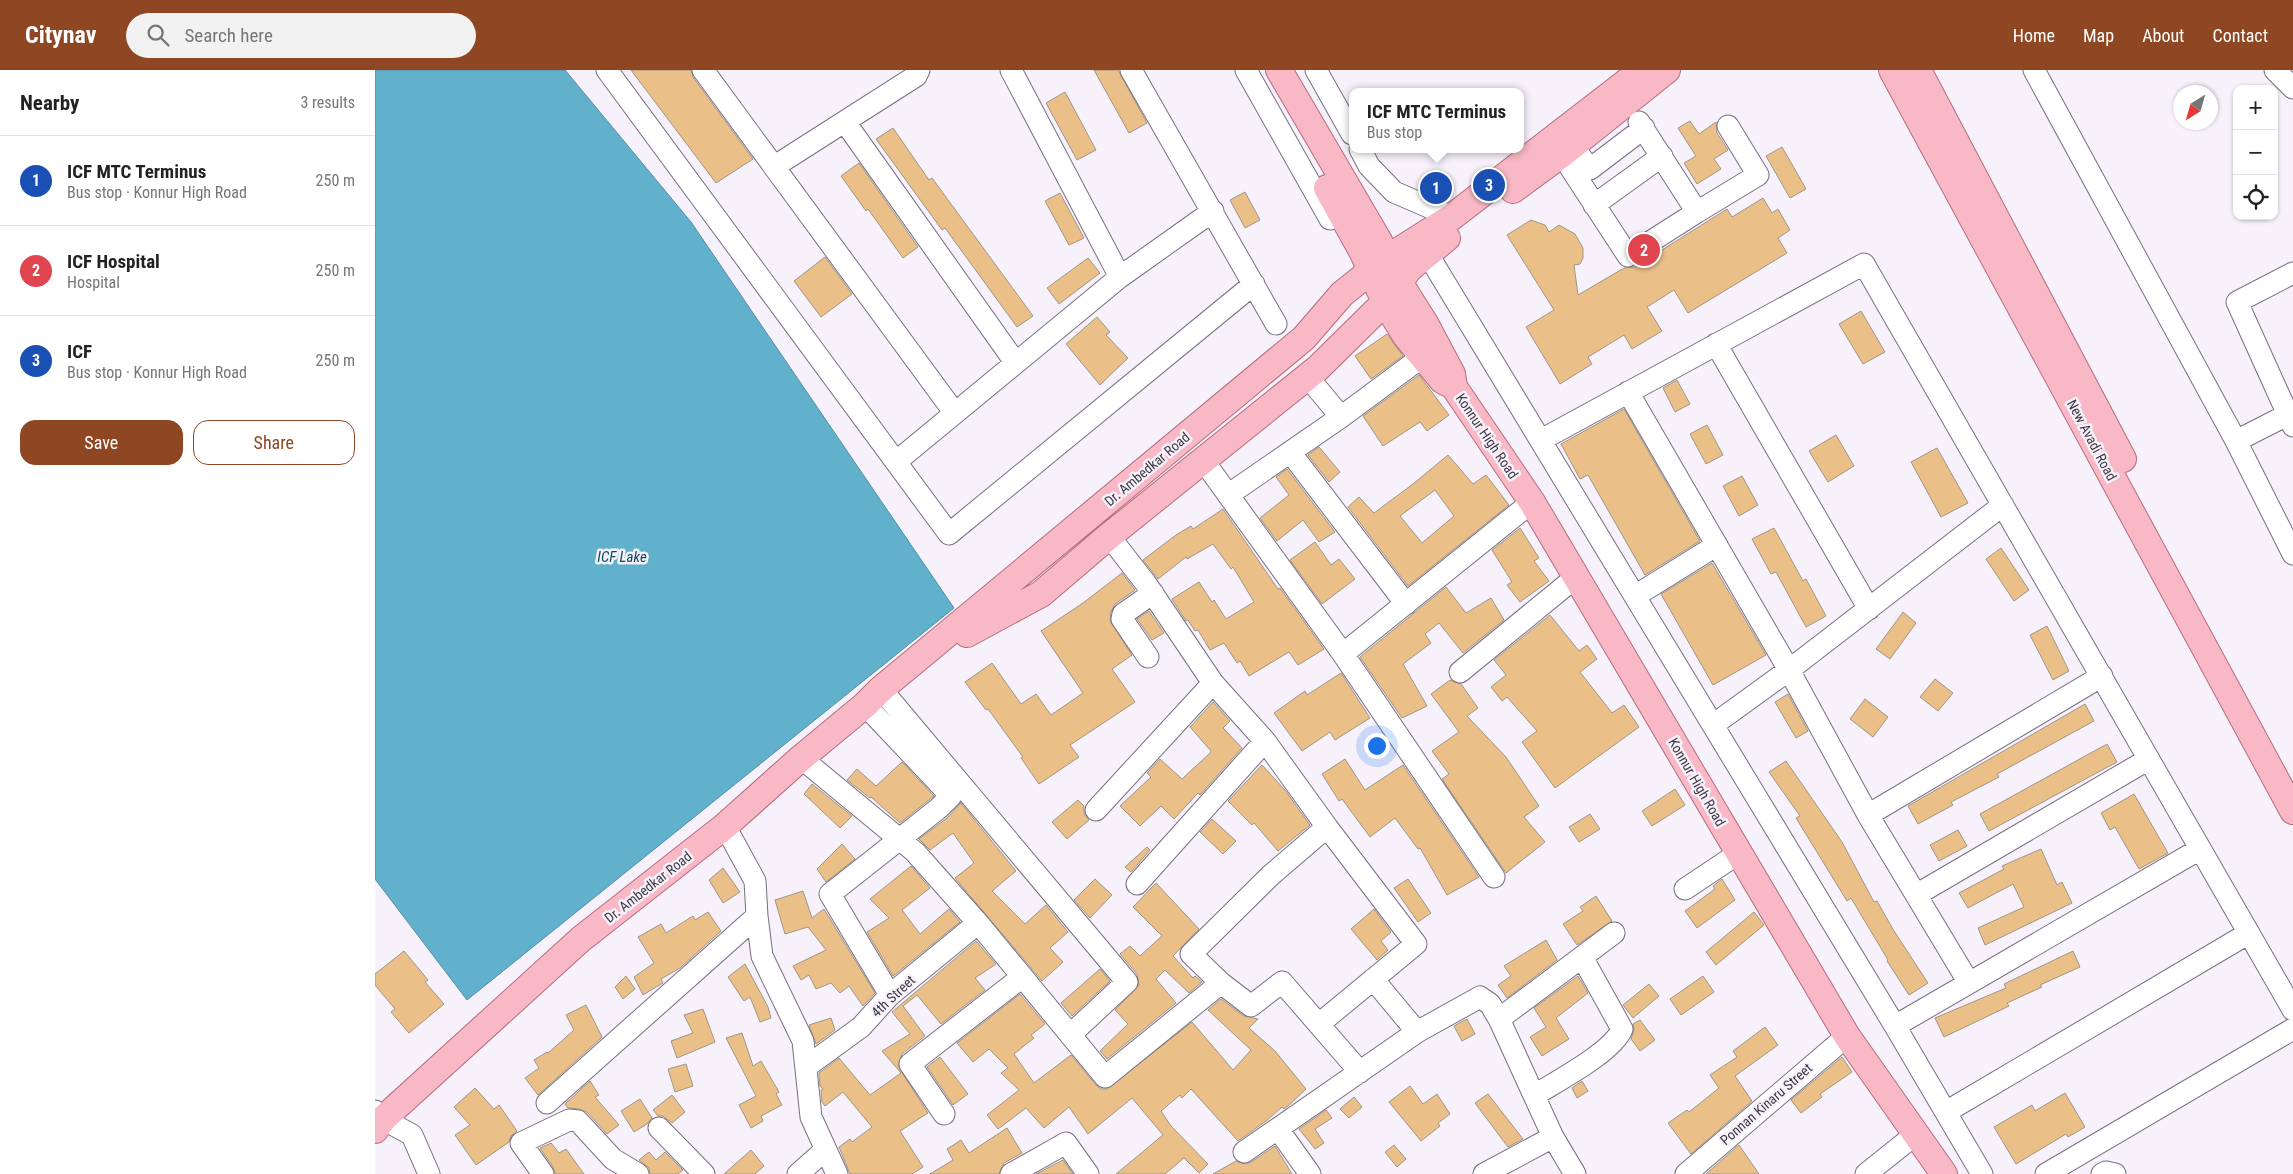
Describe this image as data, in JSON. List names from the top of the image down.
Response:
{
  "streets": {
    "main road": ["Konnur High Road", "New Avadi Road", "Dr. Ambedkar Road"],
    "street": ["4th Street", "Ponnan Kinaru Street"]
  },
  "crossings": [
    ["Konnur High Road", "Dr. Ambedkar Road"],
    ["Konnur High Road", "Ponnan Kinaru Street"]
  ],
  "water": ["ICF Lake"],
  "north": "bottom left",
  "page": {
    "header": "Citynav",
    "search": "Search here",
    "nav": [
      "Home",
      "Map",
      "About",
      "Contact"
    ],
    "heading": ["Nearby", "3 results"],
    "map_buttons": ["+", "−"],
    "popup": ["ICF MTC Terminus", "Bus stop"],
    "list": [
      {
        "mark": "1",
        "name": "ICF MTC Terminus",
        "note": "Bus stop · Konnur High Road",
        "value": "250 m"
      },
      {
        "mark": "2",
        "name": "ICF Hospital",
        "note": "Hospital",
        "value": "250 m"
      },
      {
        "mark": "3",
        "name": "ICF",
        "note": "Bus stop · Konnur High Road",
        "value": "250 m"
      }
    ],
    "pins": ["3", "1", "2"],
    "buttons": ["Save", "Share"]
  }
}
